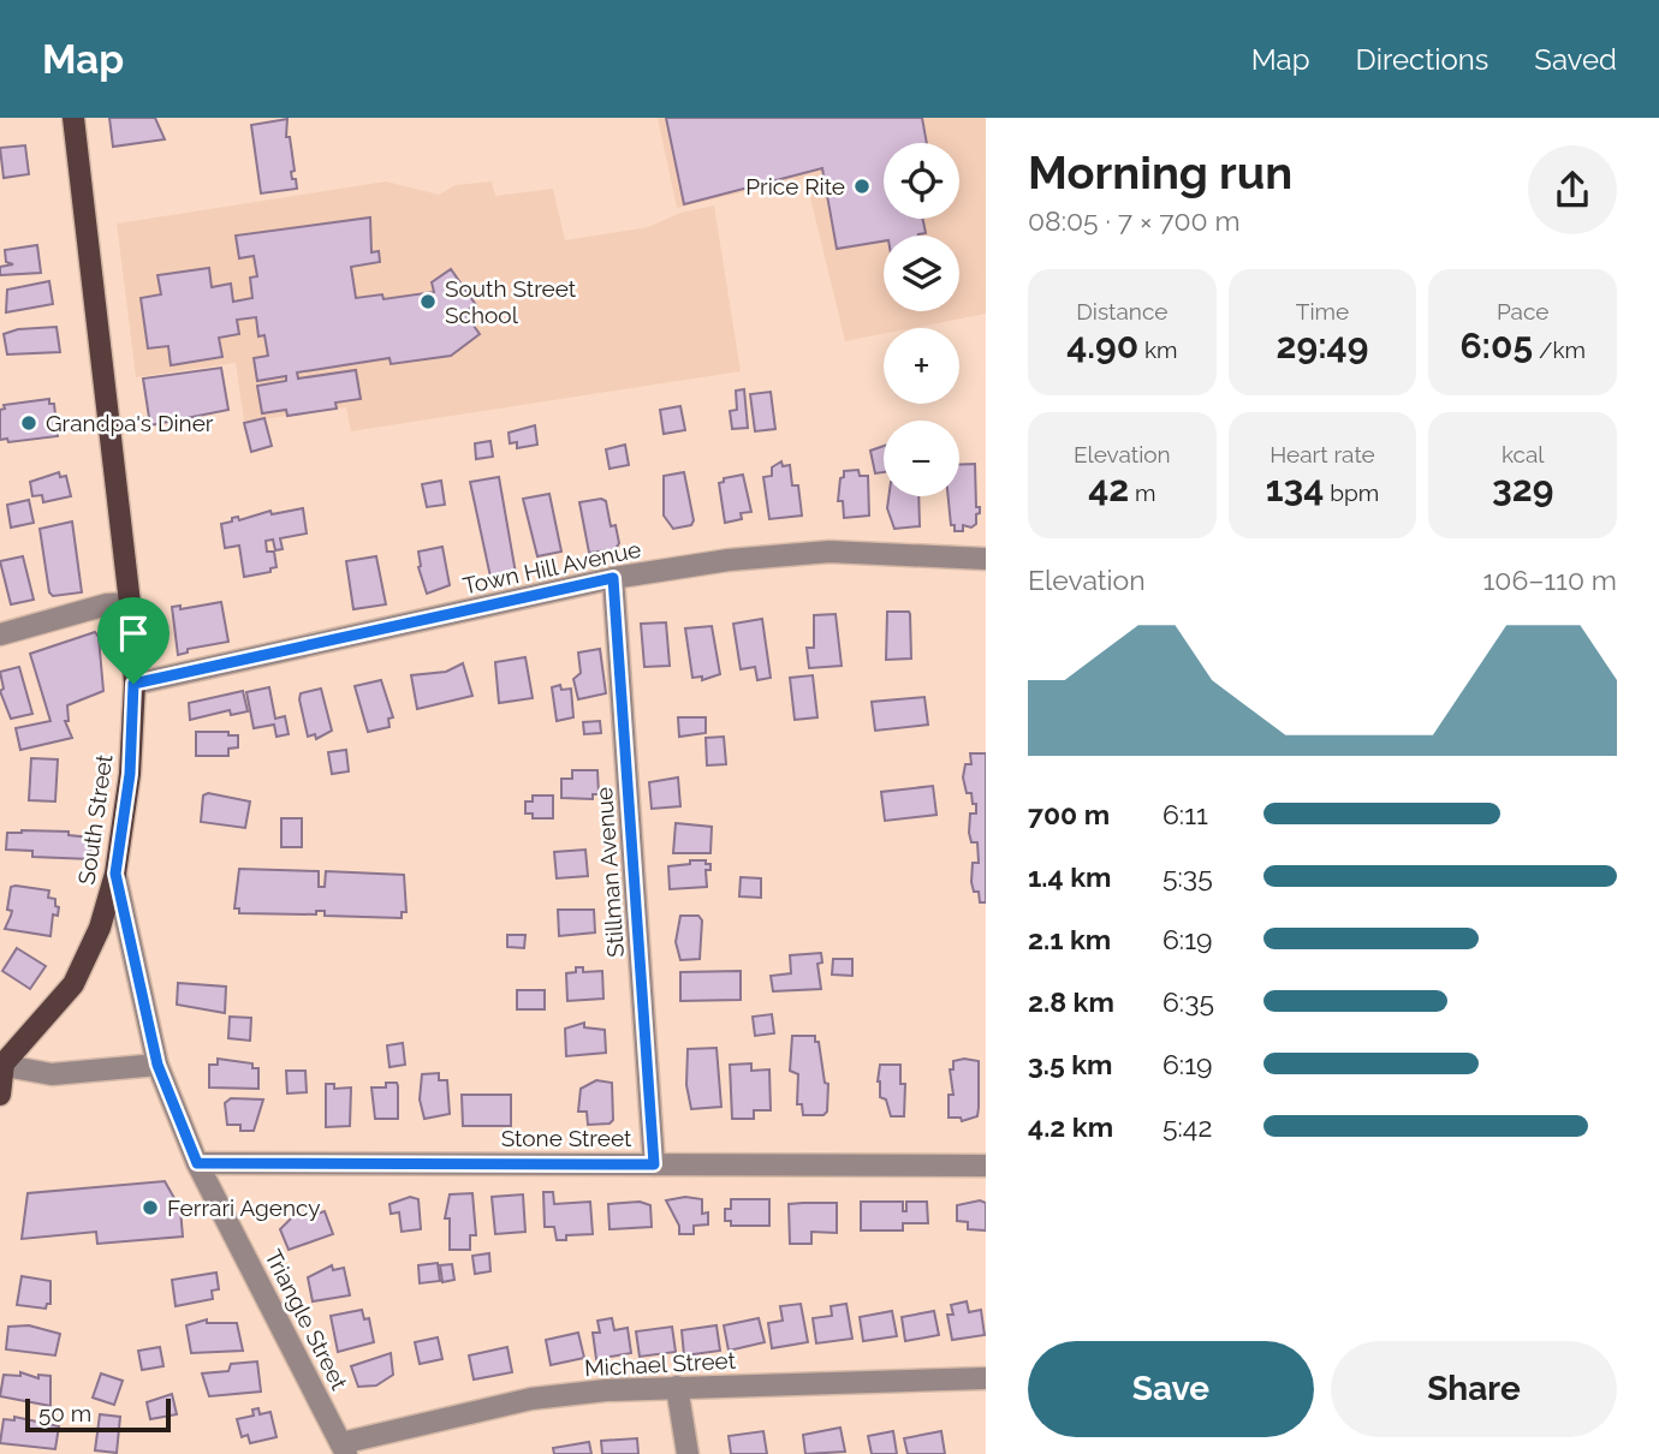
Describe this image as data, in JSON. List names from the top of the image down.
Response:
{
  "streets": {
    "main road": ["South Street"],
    "street": [
      "Town Hill Avenue",
      "Stillman Avenue",
      "Stone Street",
      "Triangle Street",
      "Michael Street"
    ]
  },
  "crossings": [
    ["Town Hill Avenue", "South Street"],
    ["Town Hill Avenue", "Stillman Avenue"],
    ["South Street", "Triangle Street"],
    ["Stillman Avenue", "Stone Street"],
    ["Stone Street", "Triangle Street"],
    ["Triangle Street", "Michael Street"]
  ],
  "places": [
    "Price Rite",
    "South Street School",
    "Grandpa's Diner",
    "Ferrari Agency"
  ],
  "scale_bar": "50 m",
  "page": {
    "header": "Map",
    "nav": ["Map", "Directions", "Saved"],
    "heading": ["Morning run", "08:05 · 7 × 700 m"],
    "map_buttons": ["+", "−"],
    "stats": [
      ["Distance", "4.90 km"],
      ["Time", "29:49"],
      ["Pace", "6:05 /km"],
      ["Elevation", "42 m"],
      ["Heart rate", "134 bpm"],
      ["kcal", "329"]
    ],
    "chart": ["Elevation", "106–110 m"],
    "list": [
      {
        "name": "700 m",
        "note": "6:11"
      },
      {
        "name": "1.4 km",
        "note": "5:35"
      },
      {
        "name": "2.1 km",
        "note": "6:19"
      },
      {
        "name": "2.8 km",
        "note": "6:35"
      },
      {
        "name": "3.5 km",
        "note": "6:19"
      },
      {
        "name": "4.2 km",
        "note": "5:42"
      }
    ],
    "buttons": ["Save", "Share"],
    "scale": "50 m"
  }
}
